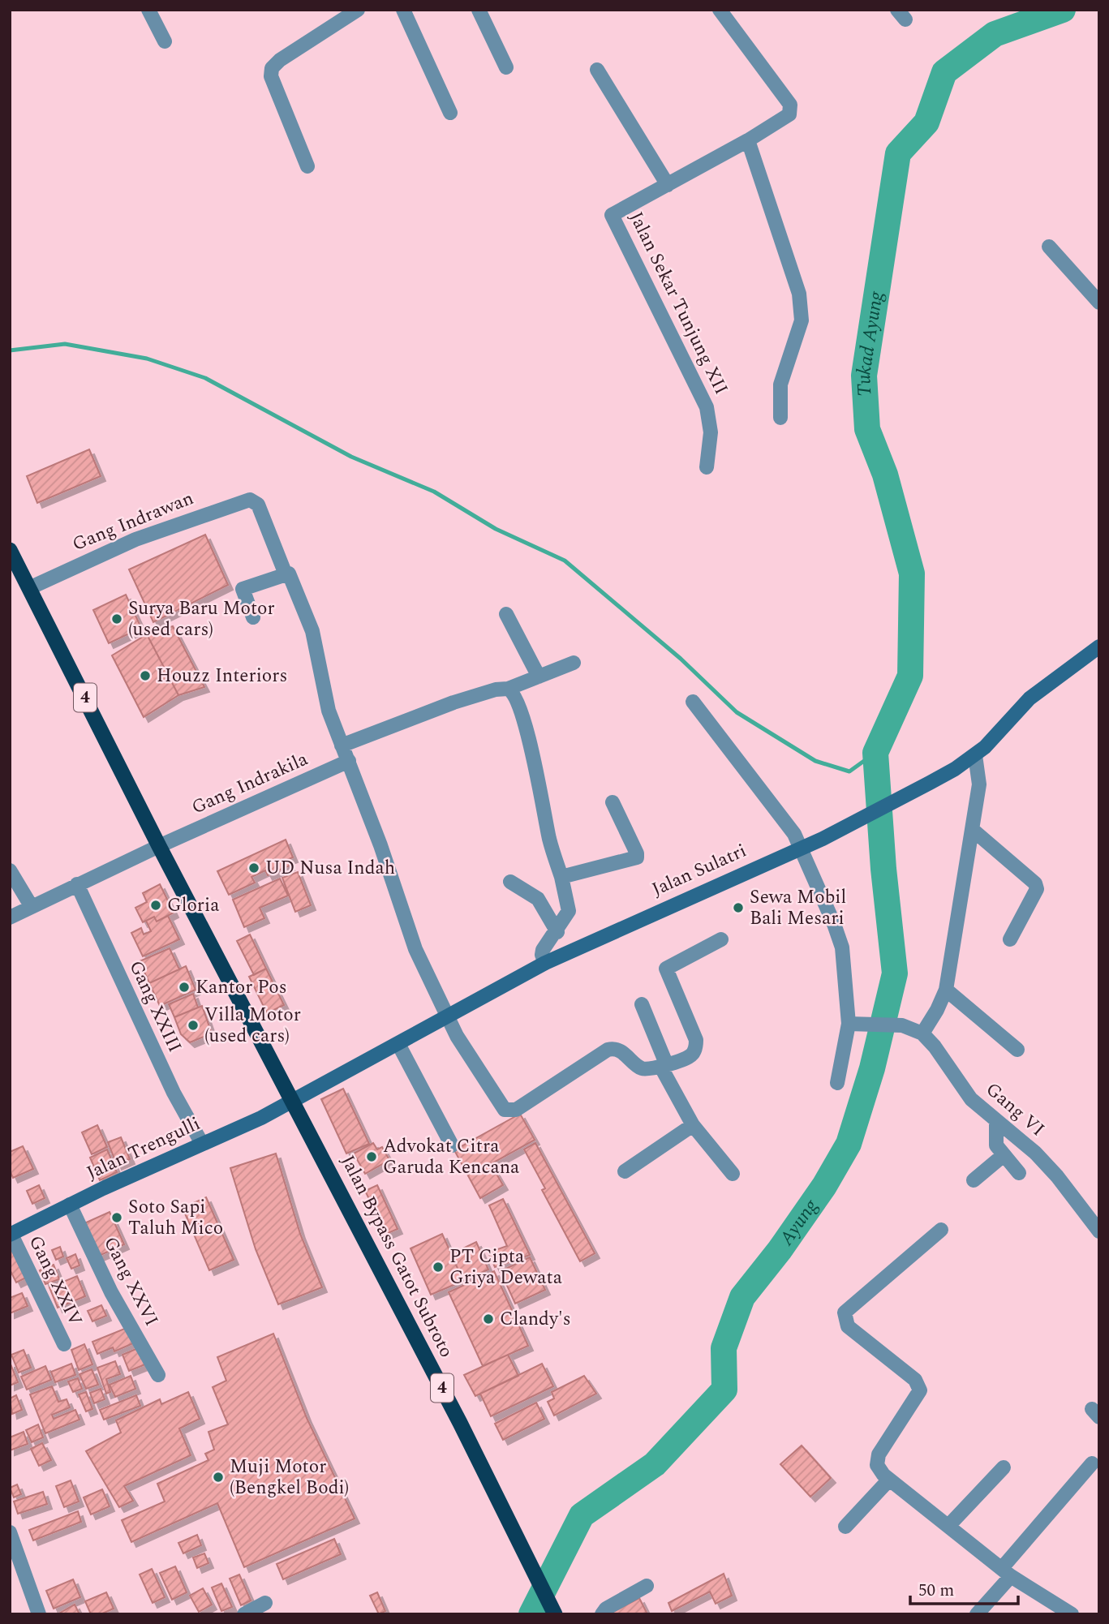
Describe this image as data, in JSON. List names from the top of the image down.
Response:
{
  "streets": {
    "highway": ["4", "Jalan Bypass Gatot Subroto"],
    "main road": ["Jalan Sulatri", "Jalan Trengulli"],
    "street": [
      "Jalan Sekar Tunjung XII",
      "Gang Indrawan",
      "Gang Indrakila",
      "Gang XXIII",
      "Gang VI",
      "Gang XXIV",
      "Gang XXVI"
    ]
  },
  "crossings": [
    ["Gang Indrawan", "4"],
    ["4", "Gang Indrakila"],
    ["4", "Jalan Sulatri"],
    ["4", "Jalan Trengulli"],
    ["4", "Jalan Bypass Gatot Subroto"],
    ["Gang Indrakila", "Gang XXIII"],
    ["Jalan Sulatri", "Jalan Trengulli"],
    ["Jalan Sulatri", "Jalan Bypass Gatot Subroto"],
    ["Gang XXIII", "Jalan Trengulli"],
    ["Jalan Trengulli", "Jalan Bypass Gatot Subroto"],
    ["Jalan Trengulli", "Gang XXIV"],
    ["Jalan Trengulli", "Gang XXVI"]
  ],
  "water": ["Tukad Ayung", "Ayung"],
  "places": [
    "Surya Baru Motor (used cars)",
    "Houzz Interiors",
    "UD Nusa Indah",
    "Gloria",
    "Sewa Mobil Bali Mesari",
    "Kantor Pos",
    "Villa Motor (used cars)",
    "Advokat Citra Garuda Kencana",
    "Soto Sapi Taluh Mico",
    "PT Cipta Griya Dewata",
    "Clandy's",
    "Muji Motor (Bengkel Bodi)"
  ],
  "scale_bar": "50 m"
}
